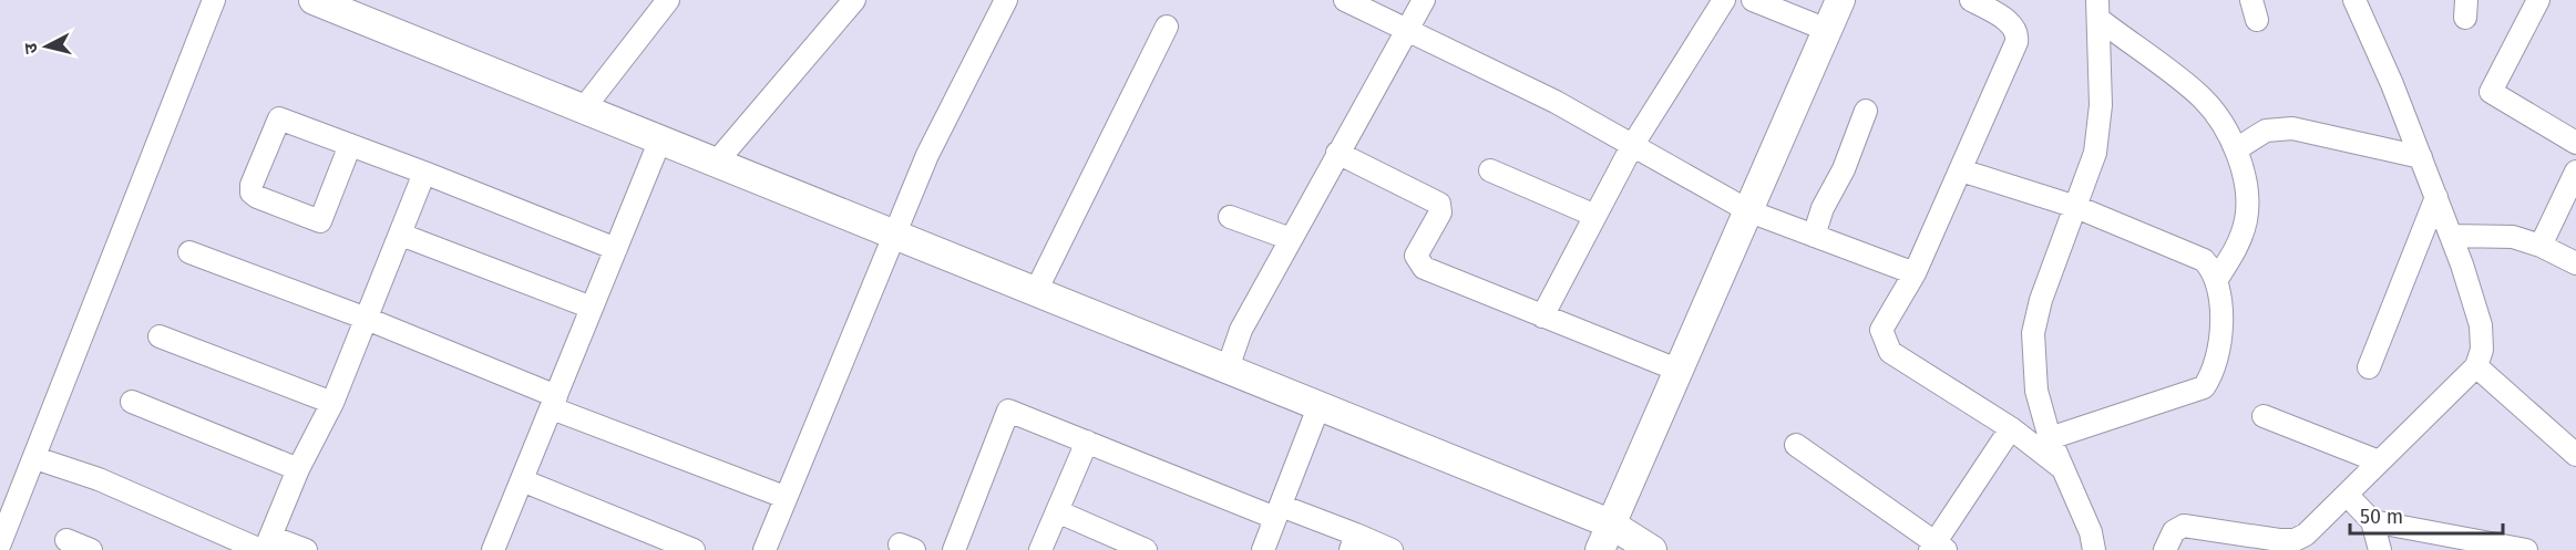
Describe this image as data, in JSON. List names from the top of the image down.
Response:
{
  "scale_bar": "50 m",
  "north": "left"
}
